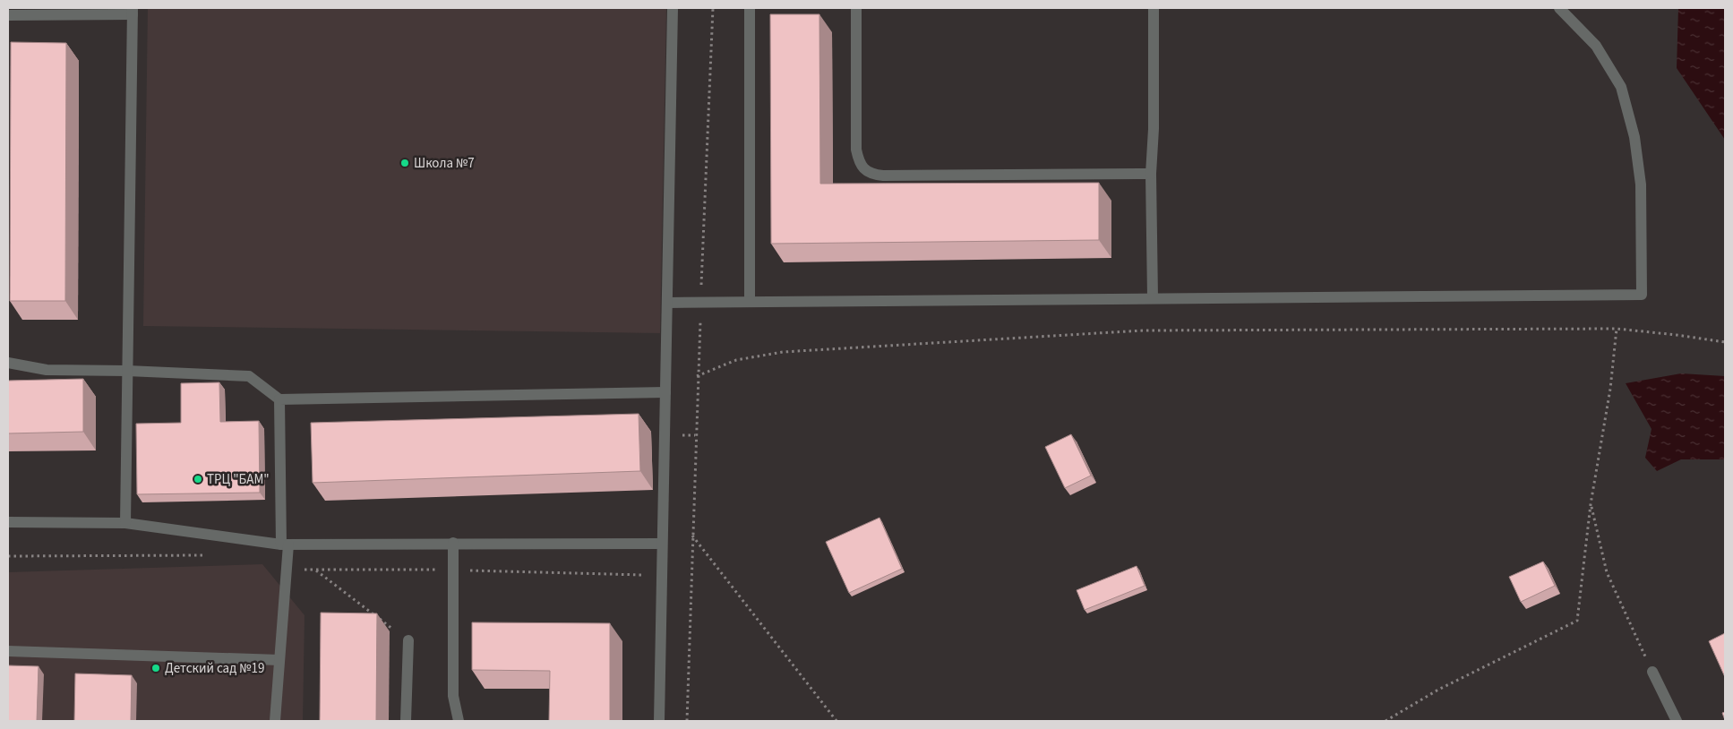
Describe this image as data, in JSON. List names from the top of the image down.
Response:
{
  "places": ["Школа №7", "ТРЦ \"БАМ\"", "Детский сад №19"]
}
